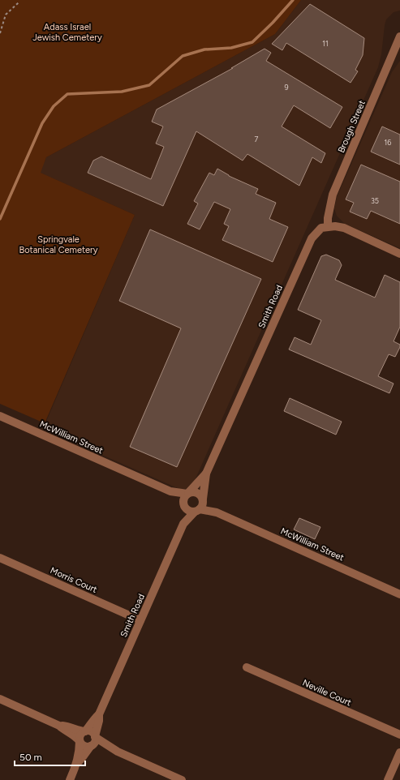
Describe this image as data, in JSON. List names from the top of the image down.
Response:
{
  "streets": {
    "street": [
      "Brough Street",
      "Smith Road",
      "McWilliam Street",
      "Morris Court",
      "Neville Court"
    ]
  },
  "crossings": [
    ["Brough Street", "Smith Road"],
    ["Smith Road", "McWilliam Street"],
    ["Smith Road", "Morris Court"]
  ],
  "parks": ["Adass Israel Jewish Cemetery", "Springvale Botanical Cemetery"],
  "house_numbers": [
    "11",
    "9",
    "7",
    "16",
    "35"
  ],
  "scale_bar": "50 m"
}
